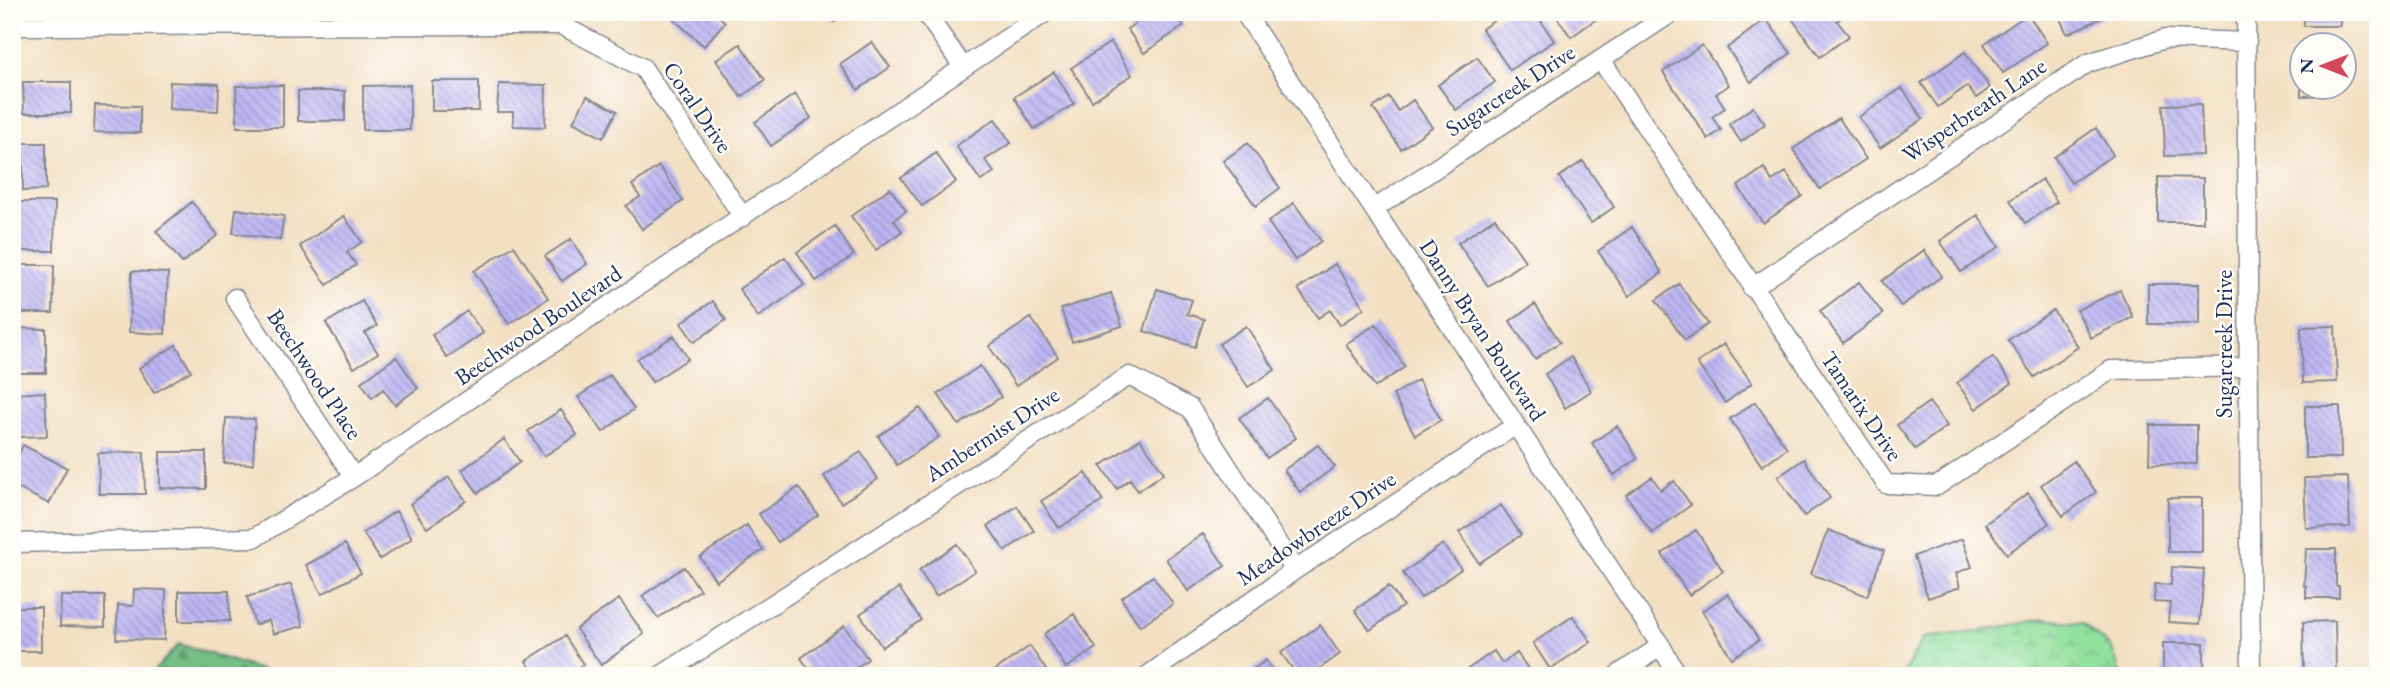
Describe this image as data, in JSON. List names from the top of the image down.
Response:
{
  "streets": {
    "street": [
      "Sugarcreek Drive",
      "Coral Drive",
      "Wisperbreath Lane",
      "Beechwood Boulevard",
      "Danny Bryan Boulevard",
      "Beechwood Place",
      "Tamarix Drive",
      "Ambermist Drive",
      "Meadowbreeze Drive"
    ]
  },
  "crossings": [
    ["Sugarcreek Drive", "Wisperbreath Lane"],
    ["Sugarcreek Drive", "Danny Bryan Boulevard"],
    ["Sugarcreek Drive", "Tamarix Drive"],
    ["Coral Drive", "Beechwood Boulevard"],
    ["Wisperbreath Lane", "Tamarix Drive"],
    ["Beechwood Boulevard", "Beechwood Place"],
    ["Danny Bryan Boulevard", "Meadowbreeze Drive"],
    ["Ambermist Drive", "Meadowbreeze Drive"]
  ],
  "north": "left"
}
